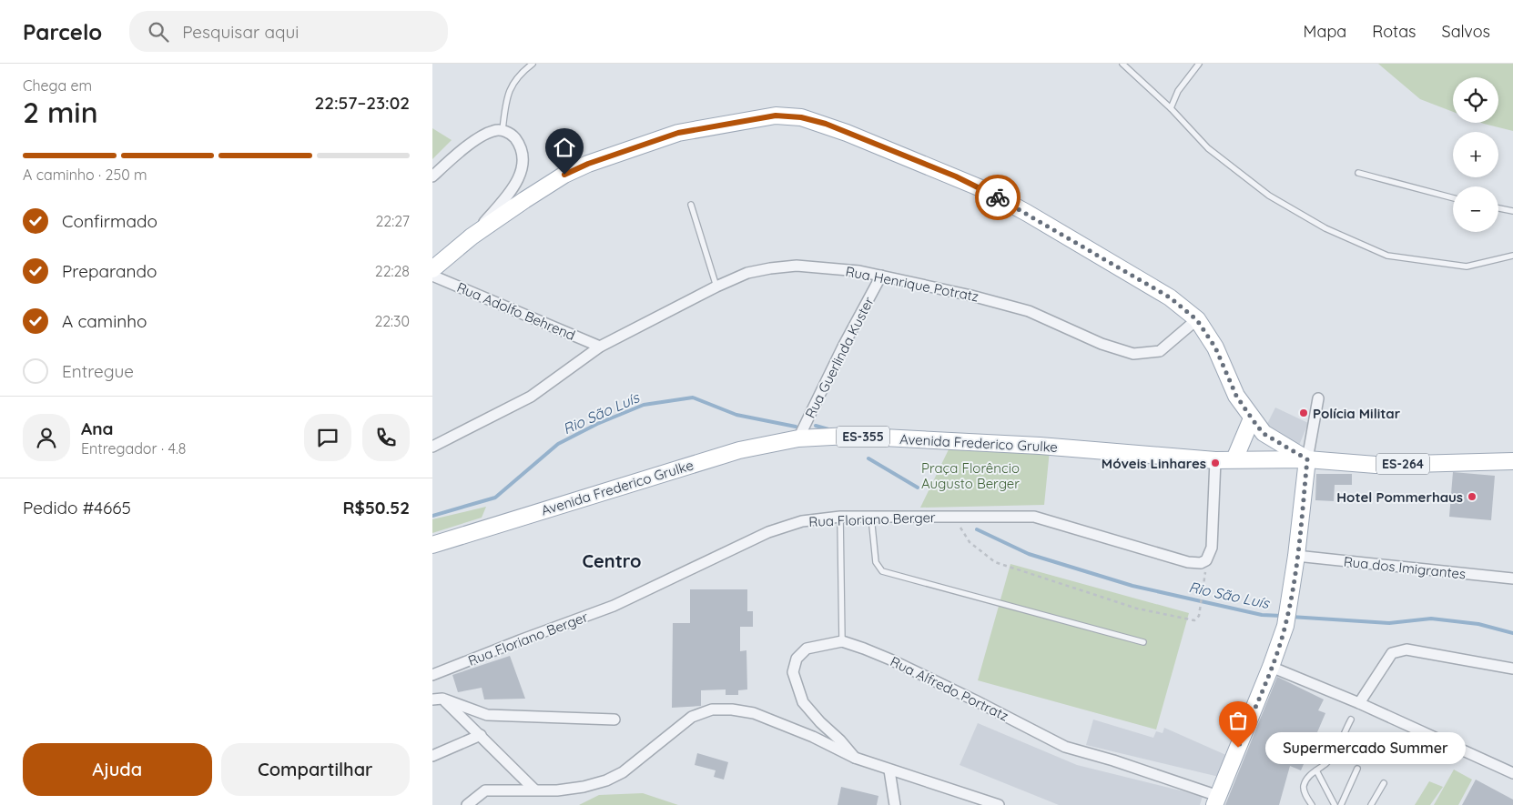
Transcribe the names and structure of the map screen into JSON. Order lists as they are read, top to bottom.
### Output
{
  "streets": {
    "main road": ["ES-355", "Avenida Frederico Grulke", "ES-264"],
    "street": [
      "Rua Henrique Potratz",
      "Rua Adolfo Behrend",
      "Rua Guerlinda Kuster",
      "Rua Floriano Berger",
      "Rua dos Imigrantes",
      "Rua Alfredo Portratz"
    ]
  },
  "crossings": [
    ["Rua Henrique Potratz", "Rua Adolfo Behrend"],
    ["Rua Henrique Potratz", "Rua Guerlinda Kuster"],
    ["Rua Guerlinda Kuster", "Avenida Frederico Grulke"]
  ],
  "districts": ["Centro"],
  "water": ["Rio São Luís"],
  "parks": ["Praça Florêncio Augusto Berger"],
  "places": [
    "Polícia Militar",
    "Móveis Linhares",
    "Hotel Pommerhaus",
    "Supermercado Summer"
  ],
  "page": {
    "header": "Parcelo",
    "search": "Pesquisar aqui",
    "nav": ["Mapa", "Rotas", "Salvos"],
    "heading": ["2 min", "Chega em", "22:57–23:02"],
    "panel": [
      "Ana",
      "Entregador · 4.8",
      "Pedido #4665",
      "R$50.52"
    ],
    "map_buttons": ["+", "−"],
    "bar": "A caminho · 250 m",
    "list": [
      ["Confirmado", "22:27"],
      ["Preparando", "22:28"],
      ["A caminho", "22:30"],
      "Entregue"
    ],
    "bubble": "Supermercado Summer",
    "buttons": ["Ajuda", "Compartilhar"]
  }
}
